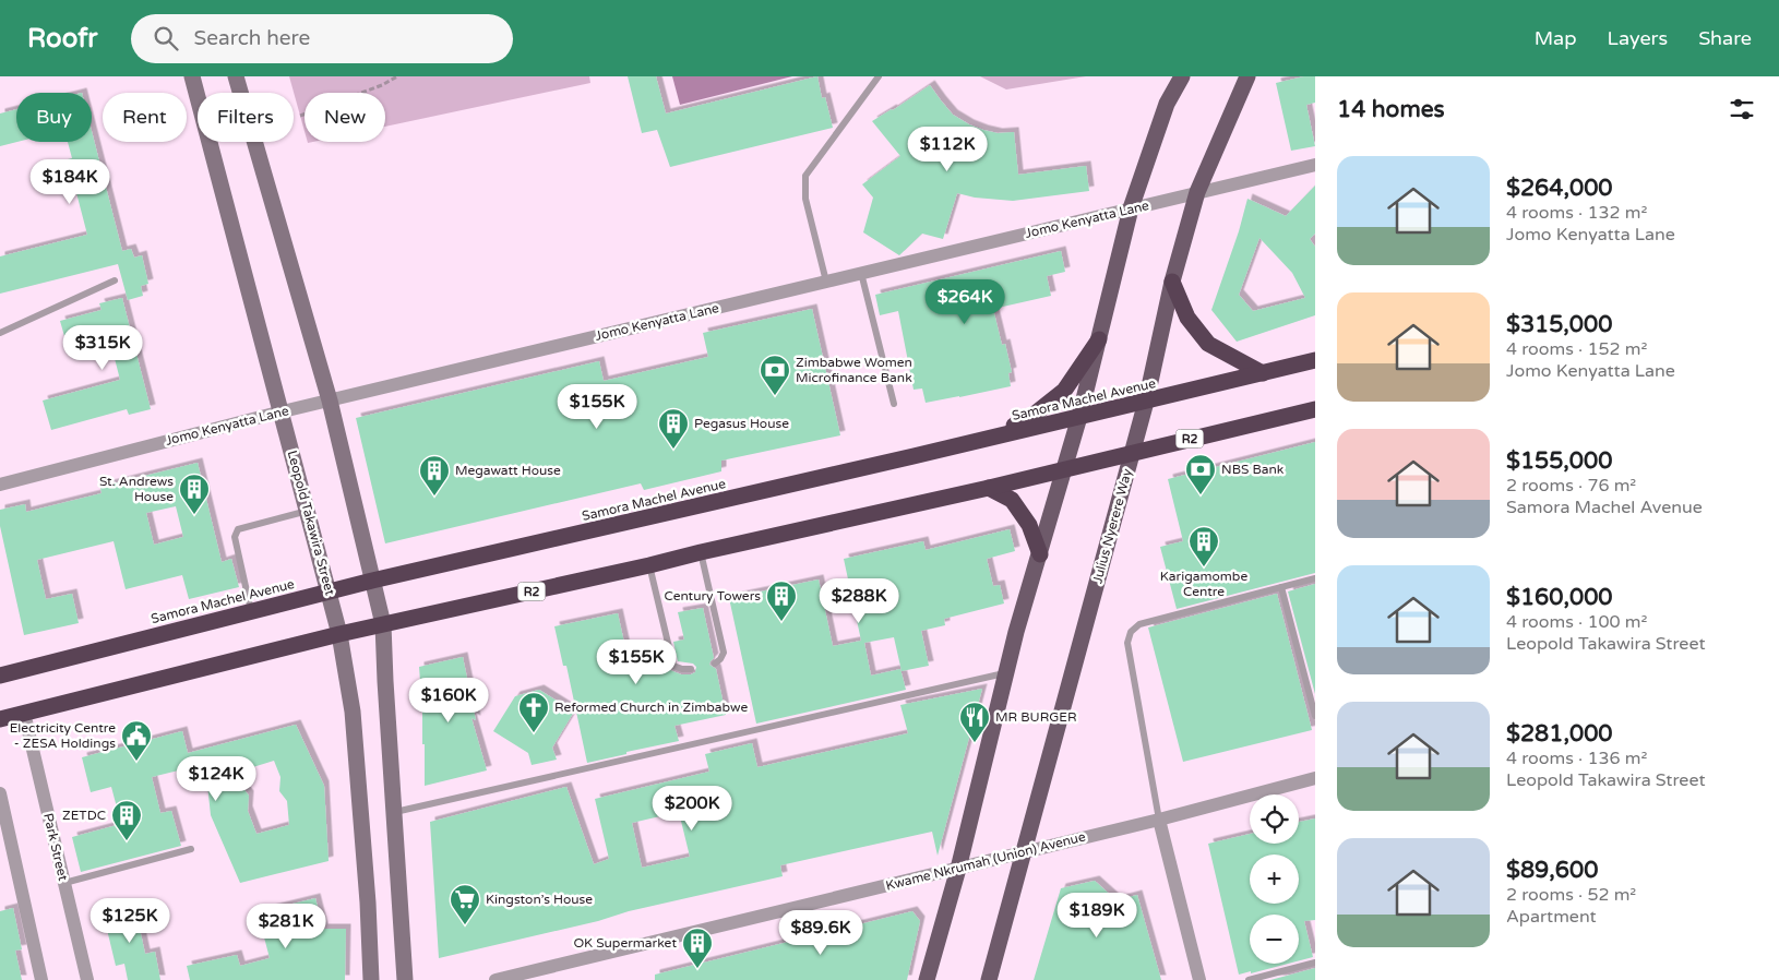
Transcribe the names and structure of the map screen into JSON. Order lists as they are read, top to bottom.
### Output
{
  "streets": {
    "highway": ["Samora Machel Avenue", "R2"],
    "main road": ["Leopold Takawira Street", "Julius Nyerere Way"],
    "street": ["Jomo Kenyatta Lane", "Park Street", "Kwame Nkrumah (Union) Avenue"]
  },
  "crossings": [
    ["Jomo Kenyatta Lane", "Leopold Takawira Street"],
    ["Jomo Kenyatta Lane", "Julius Nyerere Way"],
    ["Samora Machel Avenue", "Leopold Takawira Street"],
    ["Samora Machel Avenue", "Julius Nyerere Way"],
    ["R2", "Leopold Takawira Street"],
    ["R2", "Julius Nyerere Way"],
    ["R2", "Park Street"],
    ["Julius Nyerere Way", "Kwame Nkrumah (Union) Avenue"]
  ],
  "places": {
    "bank": ["Zimbabwe Women Microfinance Bank", "NBS Bank"],
    "building": [
      "Pegasus House",
      "Megawatt House",
      "St. Andrews House",
      "Karigamombe Centre",
      "Century Towers",
      "ZETDC",
      "OK Supermarket"
    ],
    "church": ["Reformed Church in Zimbabwe"],
    "restaurant": ["MR BURGER"],
    "public building": ["Electricity Centre - ZESA Holdings"],
    "supermarket": ["Kingston’s House"]
  },
  "page": {
    "header": "Roofr",
    "search": "Search here",
    "nav": ["Map", "Layers", "Share"],
    "heading": "14 homes",
    "chip": [
      "Buy",
      "Rent",
      "Filters",
      "New"
    ],
    "price": [
      "$112K",
      "$184K",
      "$264K",
      "$315K",
      "$155K",
      "$288K",
      "$155K",
      "$160K",
      "$124K",
      "$200K",
      "$189K",
      "$125K",
      "$281K",
      "$89.6K"
    ],
    "list": [
      {
        "name": "$264,000",
        "note": "4 rooms · 132 m² · Jomo Kenyatta Lane"
      },
      {
        "name": "$315,000",
        "note": "4 rooms · 152 m² · Jomo Kenyatta Lane"
      },
      {
        "name": "$155,000",
        "note": "2 rooms · 76 m² · Samora Machel Avenue"
      },
      {
        "name": "$160,000",
        "note": "4 rooms · 100 m² · Leopold Takawira Street"
      },
      {
        "name": "$281,000",
        "note": "4 rooms · 136 m² · Leopold Takawira Street"
      },
      {
        "name": "$89,600",
        "note": "2 rooms · 52 m² · Apartment"
      }
    ],
    "map_buttons": ["+", "−"]
  }
}
